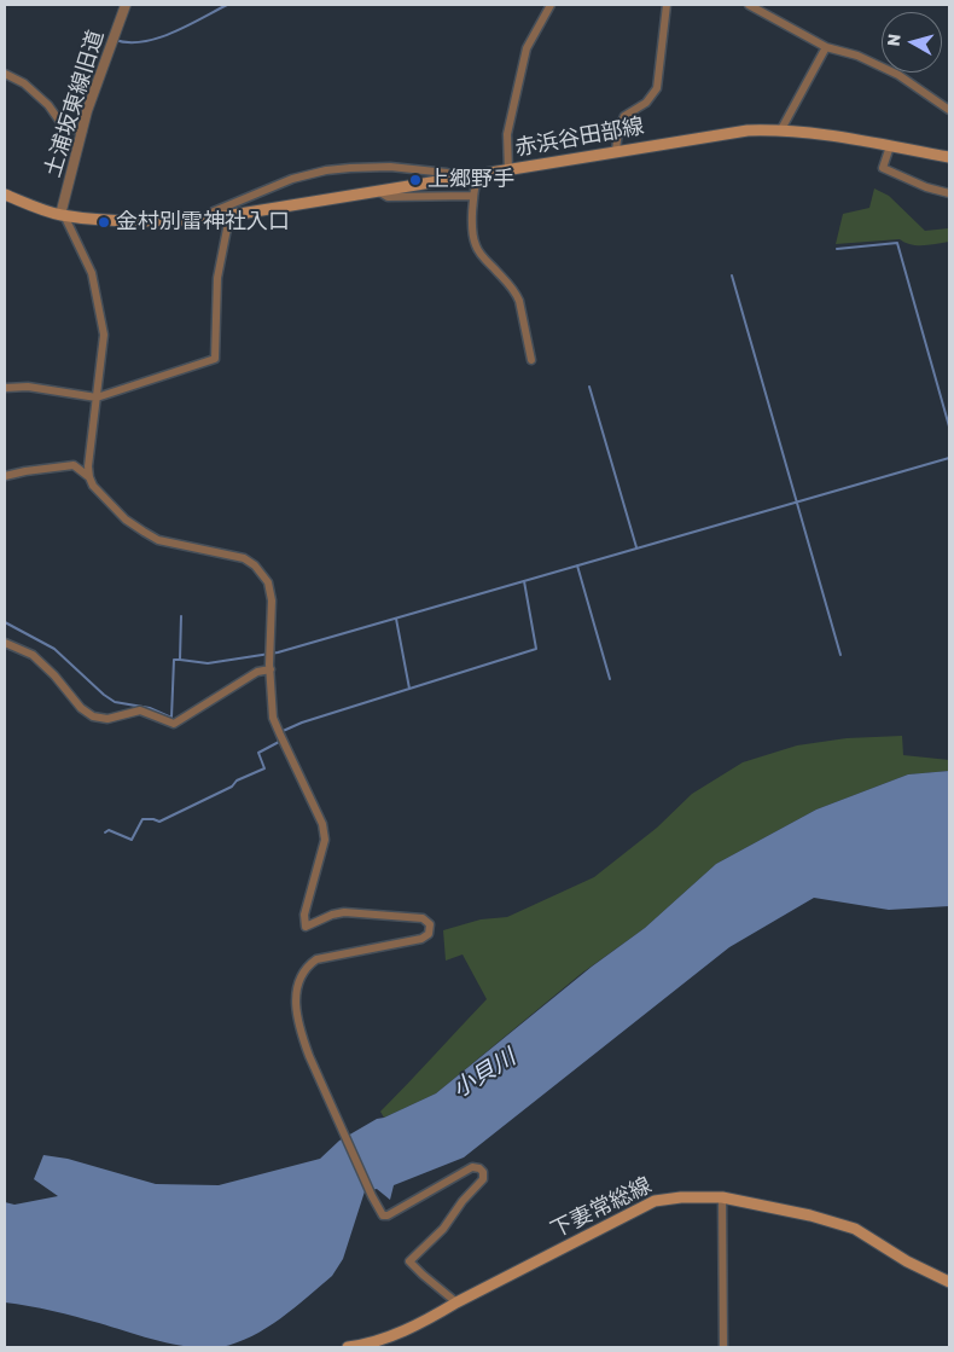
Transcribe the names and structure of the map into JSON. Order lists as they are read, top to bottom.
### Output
{
  "streets": {
    "main road": ["赤浜谷田部線", "下妻常総線"],
    "street": ["土浦坂東線旧道"]
  },
  "crossings": [
    ["土浦坂東線旧道", "赤浜谷田部線"]
  ],
  "water": ["小貝川"],
  "places": ["上郷野手", "金村別雷神社入口"],
  "north": "left"
}
